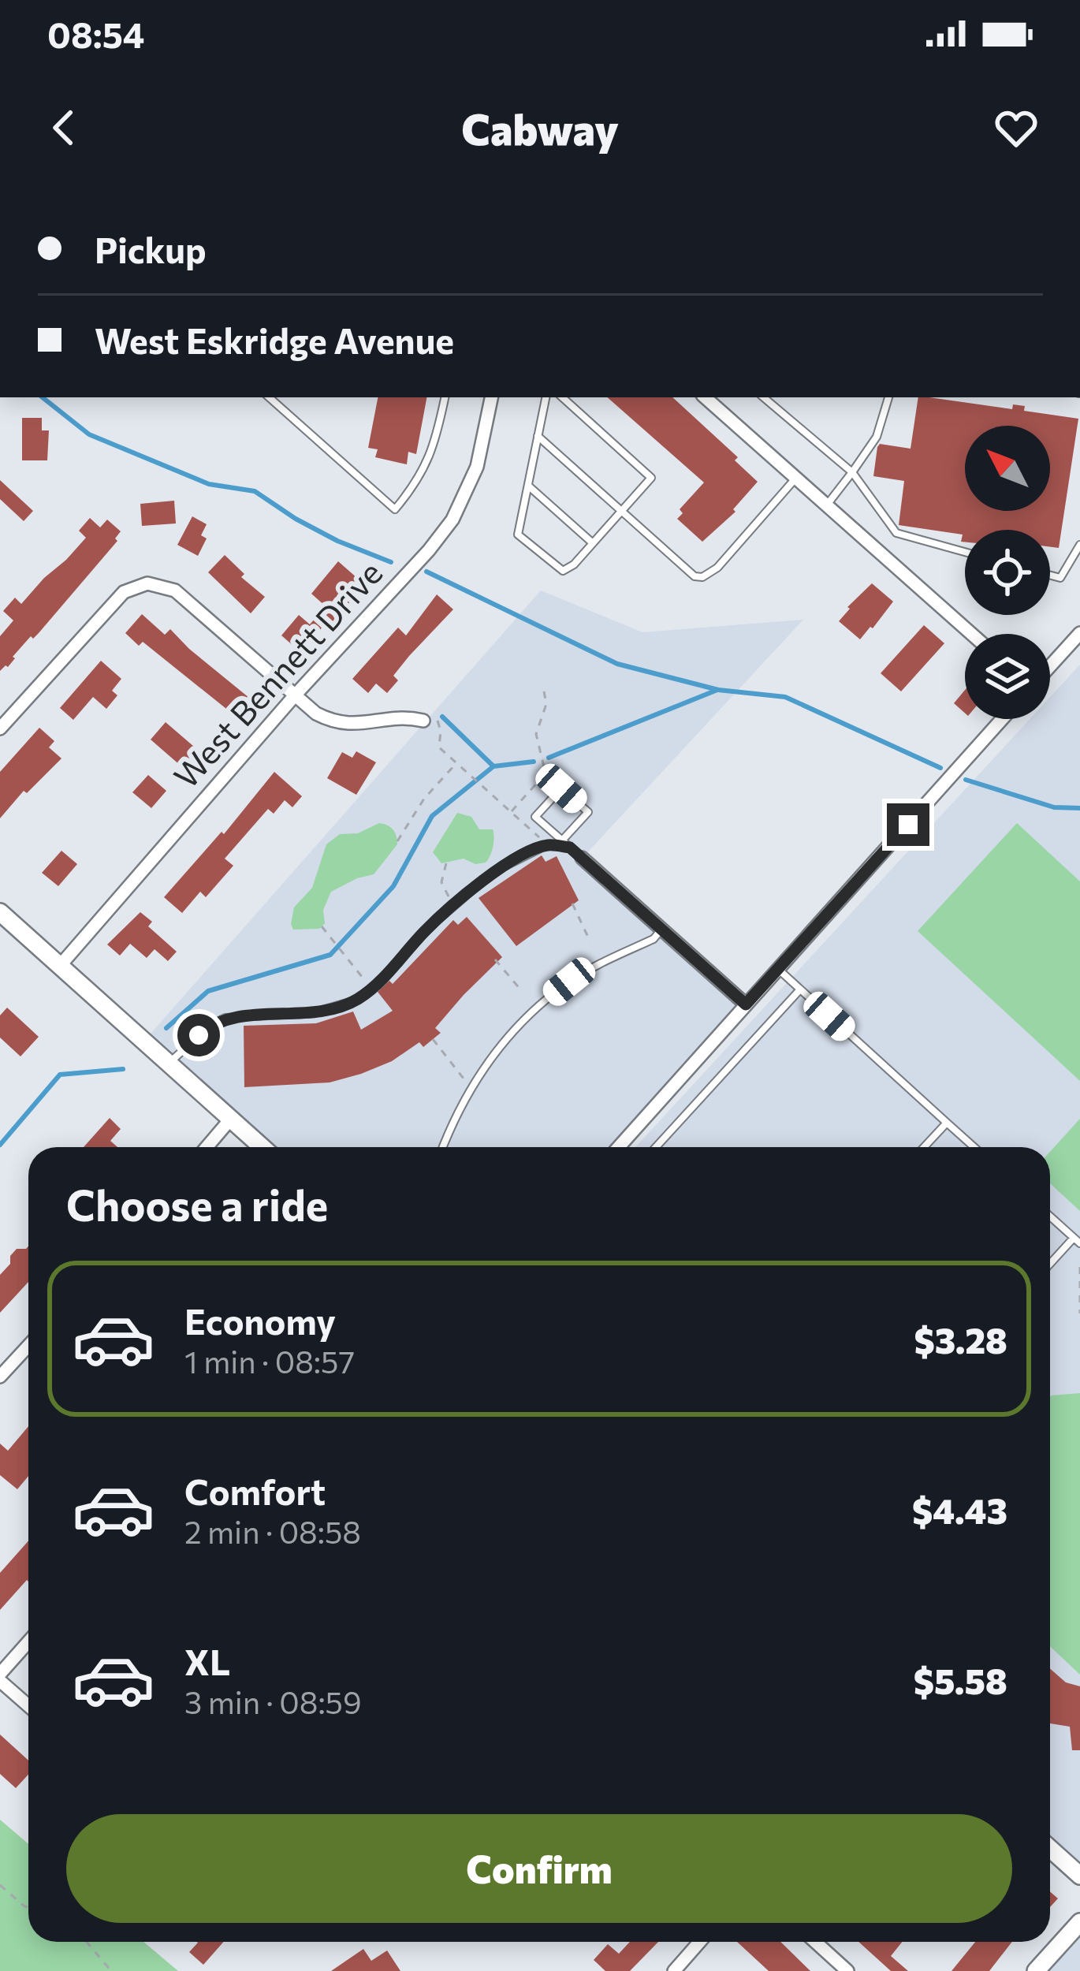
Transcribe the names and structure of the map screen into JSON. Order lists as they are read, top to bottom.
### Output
{
  "streets": {
    "street": ["West Bennett Drive"]
  },
  "north": "top left",
  "page": {
    "status": "08:54",
    "header": "Cabway",
    "banner": ["Pickup", "West Eskridge Avenue"],
    "heading": "Choose a ride",
    "list": [
      {
        "name": "Economy",
        "note": "1 min · 08:57",
        "value": "$3.28"
      },
      {
        "name": "Comfort",
        "note": "2 min · 08:58",
        "value": "$4.43"
      },
      {
        "name": "XL",
        "note": "3 min · 08:59",
        "value": "$5.58"
      }
    ],
    "buttons": "Confirm"
  }
}
